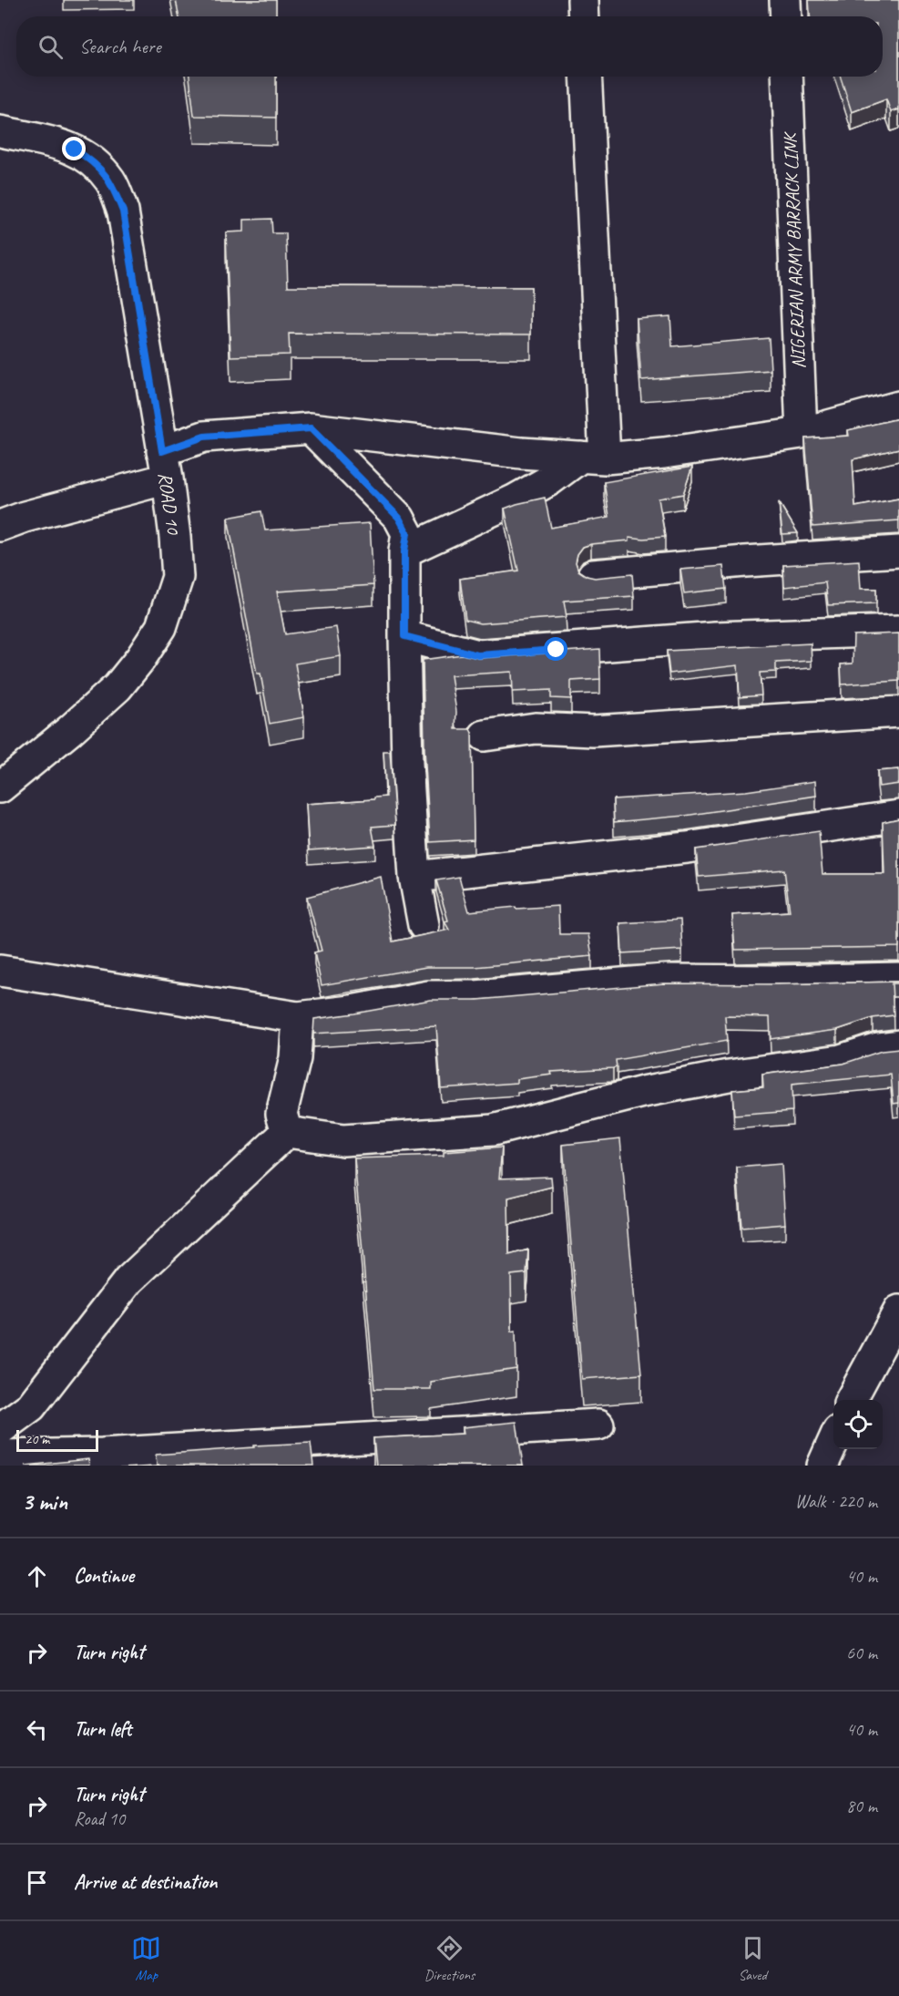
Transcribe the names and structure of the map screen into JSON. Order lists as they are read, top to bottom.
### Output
{
  "streets": {
    "street": ["NIGERIAN ARMY BARRACK LINK", "ROAD 10"]
  },
  "scale_bar": "20 m",
  "page": {
    "search": "Search here",
    "scale": "20 m",
    "heading": ["3 min", "Walk · 220 m"],
    "list": [
      ["Continue", "40 m"],
      ["Turn right", "60 m"],
      ["Turn left", "40 m"],
      ["Turn right", "Road 10", "80 m"],
      "Arrive at destination"
    ],
    "nav": ["Map", "Directions", "Saved"]
  }
}
